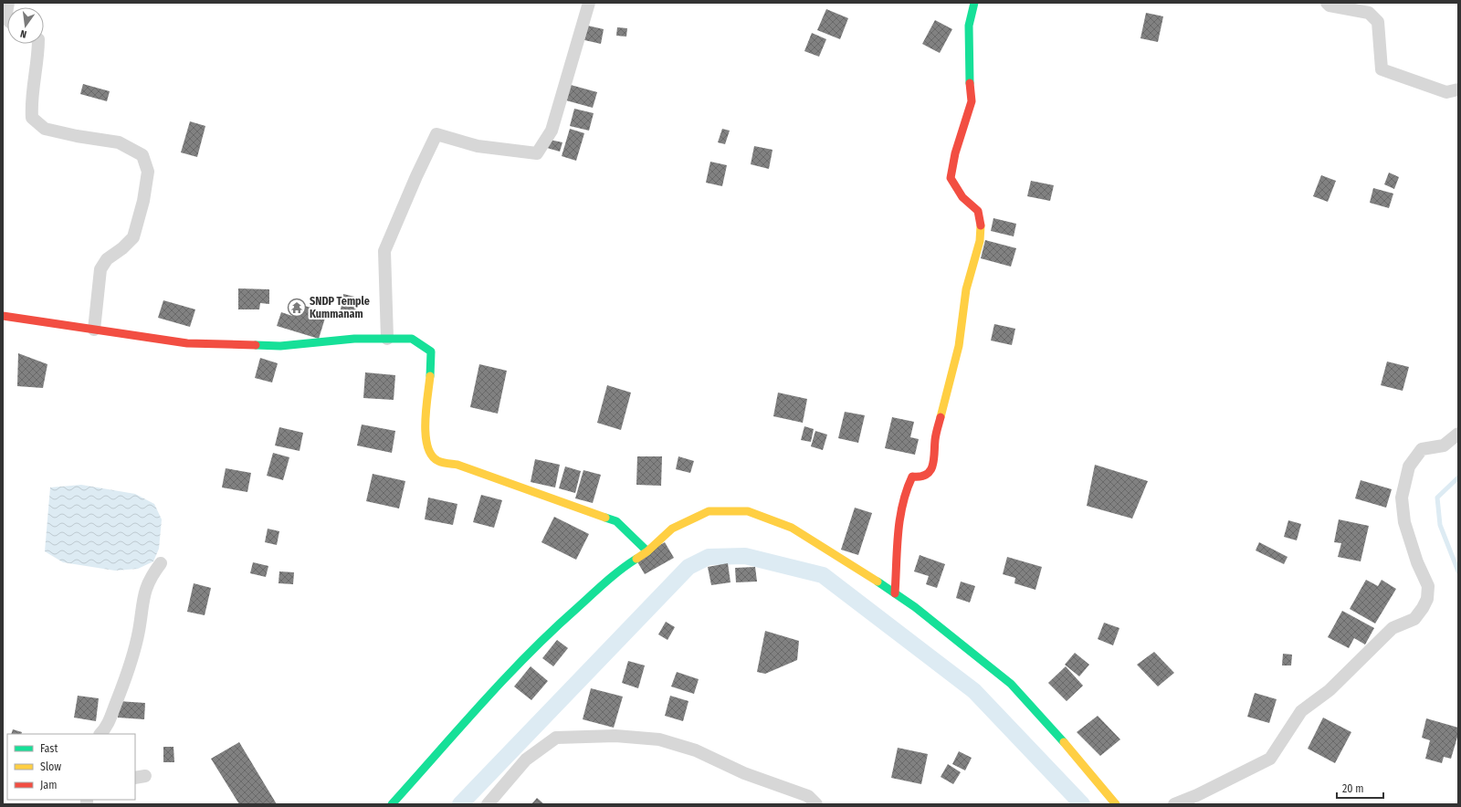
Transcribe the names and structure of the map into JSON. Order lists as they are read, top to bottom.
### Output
{
  "places": {
    "temple": ["SNDP Temple Kummanam"]
  },
  "legend": ["Fast", "Slow", "Jam"],
  "scale_bar": "20 m",
  "north": "bottom"
}
